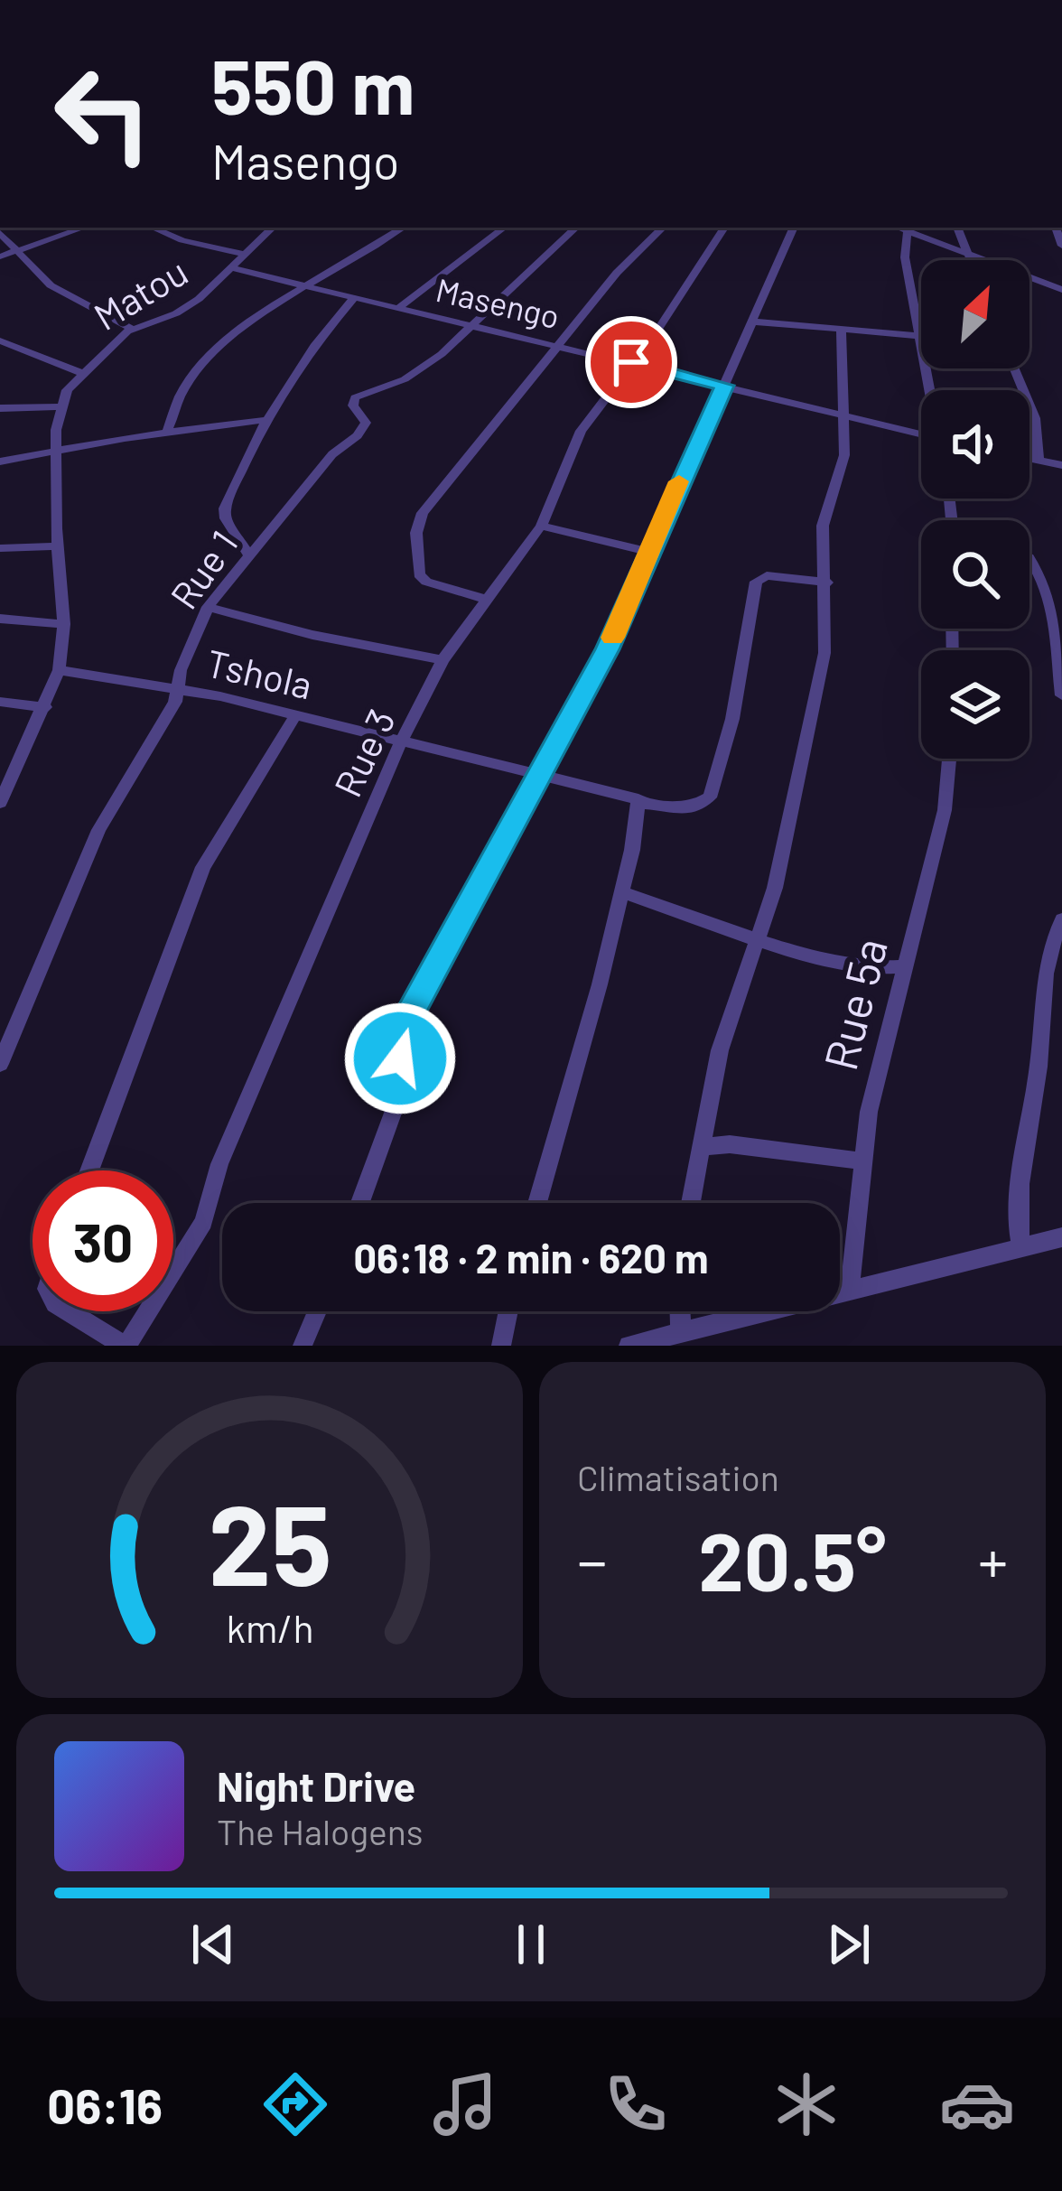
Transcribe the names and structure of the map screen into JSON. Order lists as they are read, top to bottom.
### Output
{
  "streets": {
    "street": [
      "Matou",
      "Masengo",
      "Rue 1",
      "Tshola",
      "Rue 3",
      "Rue 5a"
    ]
  },
  "crossings": [
    ["Matou", "Masengo"],
    ["Matou", "Tshola"],
    ["Masengo", "Rue 1"],
    ["Masengo", "Rue 3"],
    ["Rue 1", "Tshola"],
    ["Tshola", "Rue 3"]
  ],
  "north": "top right",
  "page": {
    "turn": ["550 m", "Masengo"],
    "limit": "30",
    "trip": "06:18 · 2 min · 620 m",
    "tile": "Climatisation",
    "heat": ["−", "20.5°", "+"],
    "song": ["Night Drive", "The Halogens"],
    "tabs": "06:16",
    "gauge": ["25", "km/h"]
  }
}
